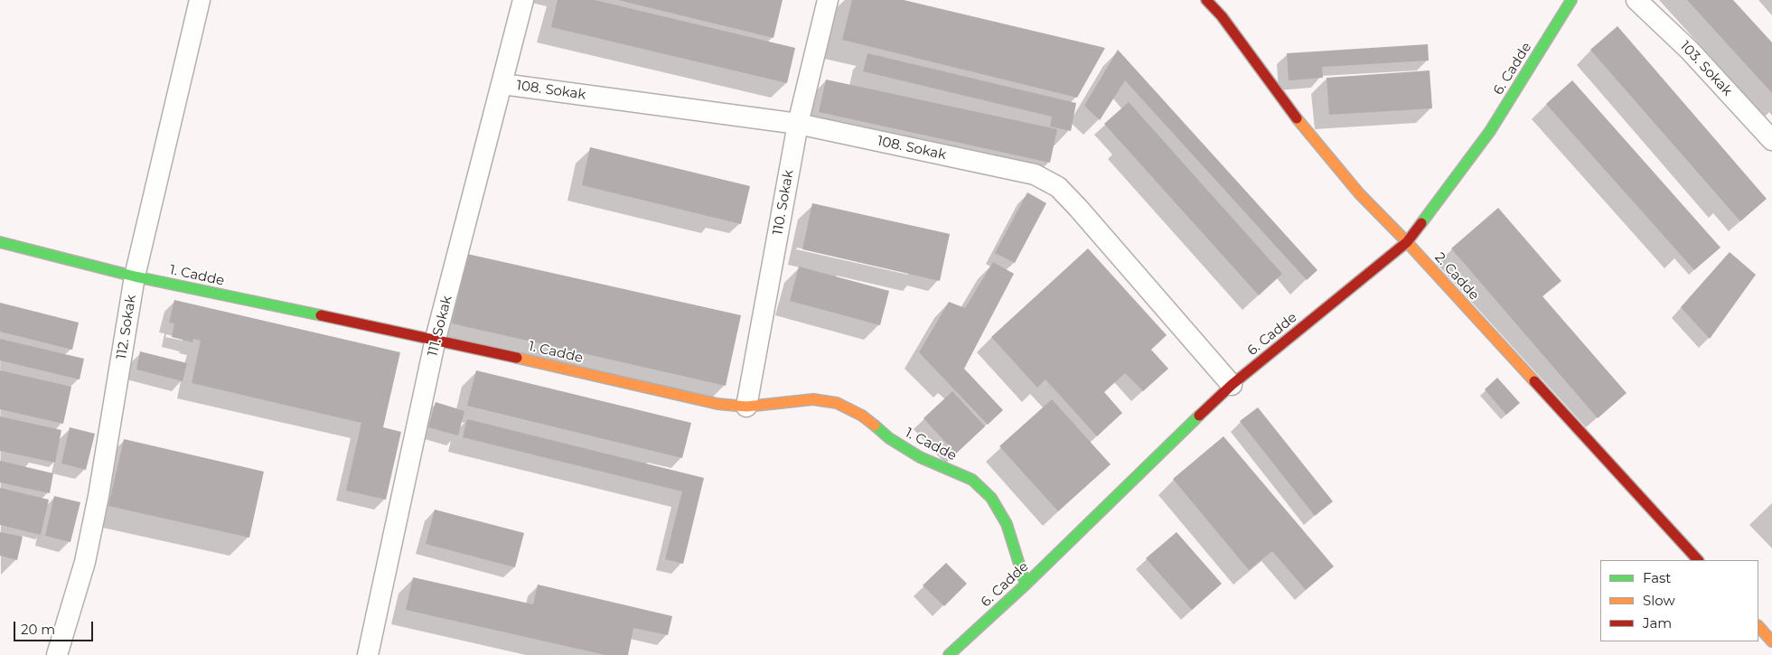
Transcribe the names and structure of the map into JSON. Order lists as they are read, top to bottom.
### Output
{
  "streets": {
    "street": [
      "6. Cadde",
      "103. Sokak",
      "108. Sokak",
      "110. Sokak",
      "1. Cadde",
      "2. Cadde",
      "111. Sokak",
      "112. Sokak"
    ]
  },
  "crossings": [
    ["6. Cadde", "108. Sokak"],
    ["6. Cadde", "1. Cadde"],
    ["6. Cadde", "2. Cadde"],
    ["108. Sokak", "110. Sokak"],
    ["108. Sokak", "111. Sokak"],
    ["110. Sokak", "1. Cadde"],
    ["1. Cadde", "111. Sokak"],
    ["1. Cadde", "112. Sokak"]
  ],
  "legend": ["Fast", "Slow", "Jam"],
  "scale_bar": "20 m"
}
